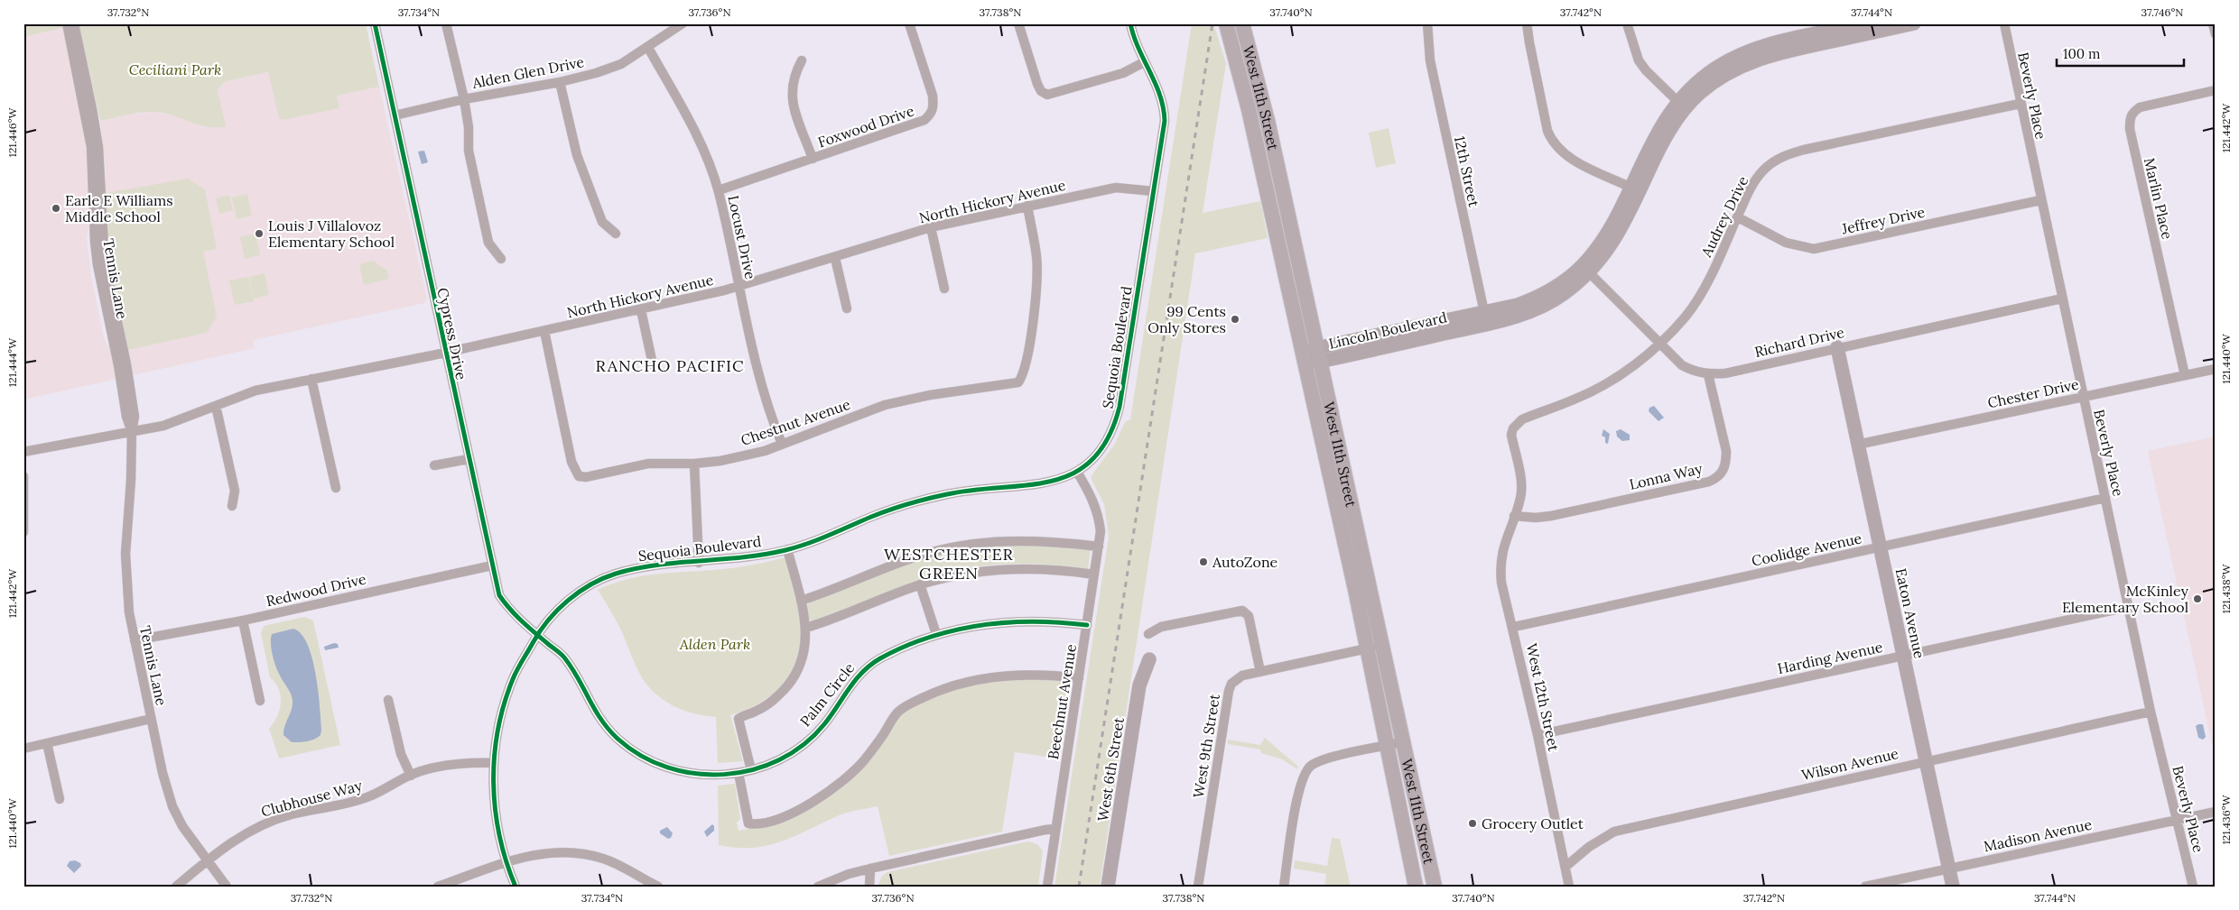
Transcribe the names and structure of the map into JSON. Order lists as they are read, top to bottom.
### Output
{
  "streets": {
    "main road": ["West 11th Street"],
    "street": [
      "Alden Glen Drive",
      "Beverly Place",
      "Foxwood Drive",
      "12th Street",
      "Marlin Place",
      "North Hickory Avenue",
      "Audrey Drive",
      "Jeffrey Drive",
      "Locust Drive",
      "Tennis Lane",
      "Lincoln Boulevard",
      "Cypress Drive",
      "Richard Drive",
      "Sequoia Boulevard",
      "Chester Drive",
      "Chestnut Avenue",
      "Lonna Way",
      "Coolidge Avenue",
      "Redwood Drive",
      "Eaton Avenue",
      "Harding Avenue",
      "Palm Circle",
      "West 12th Street",
      "Beechnut Avenue",
      "West 9th Street",
      "Wilson Avenue",
      "West 6th Street",
      "Clubhouse Way",
      "Madison Avenue"
    ]
  },
  "crossings": [
    ["Alden Glen Drive", "Locust Drive"],
    ["Alden Glen Drive", "Cypress Drive"],
    ["Beverly Place", "Audrey Drive"],
    ["Beverly Place", "Jeffrey Drive"],
    ["Beverly Place", "Richard Drive"],
    ["Beverly Place", "Chester Drive"],
    ["Beverly Place", "Coolidge Avenue"],
    ["Beverly Place", "Harding Avenue"],
    ["Beverly Place", "Wilson Avenue"],
    ["Beverly Place", "Madison Avenue"],
    ["West 11th Street", "Lincoln Boulevard"],
    ["West 11th Street", "West 9th Street"],
    ["Foxwood Drive", "Locust Drive"],
    ["12th Street", "Lincoln Boulevard"],
    ["Marlin Place", "Chester Drive"],
    ["North Hickory Avenue", "Locust Drive"],
    ["North Hickory Avenue", "Tennis Lane"],
    ["North Hickory Avenue", "Cypress Drive"],
    ["North Hickory Avenue", "Sequoia Boulevard"],
    ["North Hickory Avenue", "Chestnut Avenue"],
    ["Audrey Drive", "Jeffrey Drive"],
    ["Audrey Drive", "Richard Drive"],
    ["Audrey Drive", "West 12th Street"],
    ["Locust Drive", "Chestnut Avenue"],
    ["Tennis Lane", "Redwood Drive"],
    ["Tennis Lane", "Clubhouse Way"],
    ["Lincoln Boulevard", "Richard Drive"],
    ["Cypress Drive", "Sequoia Boulevard"],
    ["Cypress Drive", "Redwood Drive"],
    ["Cypress Drive", "Palm Circle"],
    ["Richard Drive", "Lonna Way"],
    ["Richard Drive", "Eaton Avenue"],
    ["Sequoia Boulevard", "Palm Circle"],
    ["Sequoia Boulevard", "Beechnut Avenue"],
    ["Sequoia Boulevard", "Clubhouse Way"],
    ["Chester Drive", "Eaton Avenue"],
    ["Lonna Way", "West 12th Street"],
    ["Coolidge Avenue", "Eaton Avenue"],
    ["Coolidge Avenue", "West 12th Street"],
    ["Eaton Avenue", "Harding Avenue"],
    ["Eaton Avenue", "Wilson Avenue"],
    ["Eaton Avenue", "Madison Avenue"],
    ["Harding Avenue", "West 12th Street"],
    ["Palm Circle", "Beechnut Avenue"],
    ["West 12th Street", "Wilson Avenue"]
  ],
  "districts": ["RANCHO PACIFIC", "WESTCHESTER GREEN"],
  "parks": ["Ceciliani Park", "Alden Park"],
  "places": [
    "Earle E Williams Middle School",
    "Louis J Villalovoz Elementary School",
    "99 Cents Only Stores",
    "AutoZone",
    "McKinley Elementary School",
    "Grocery Outlet"
  ],
  "scale_bar": "100 m",
  "coordinates": [
    "37.732°N",
    "37.734°N",
    "37.736°N",
    "37.738°N",
    "37.740°N",
    "37.742°N",
    "37.744°N",
    "37.746°N",
    "121.442°W",
    "121.446°W",
    "121.440°W",
    "121.444°W",
    "121.438°W",
    "121.436°W"
  ]
}
